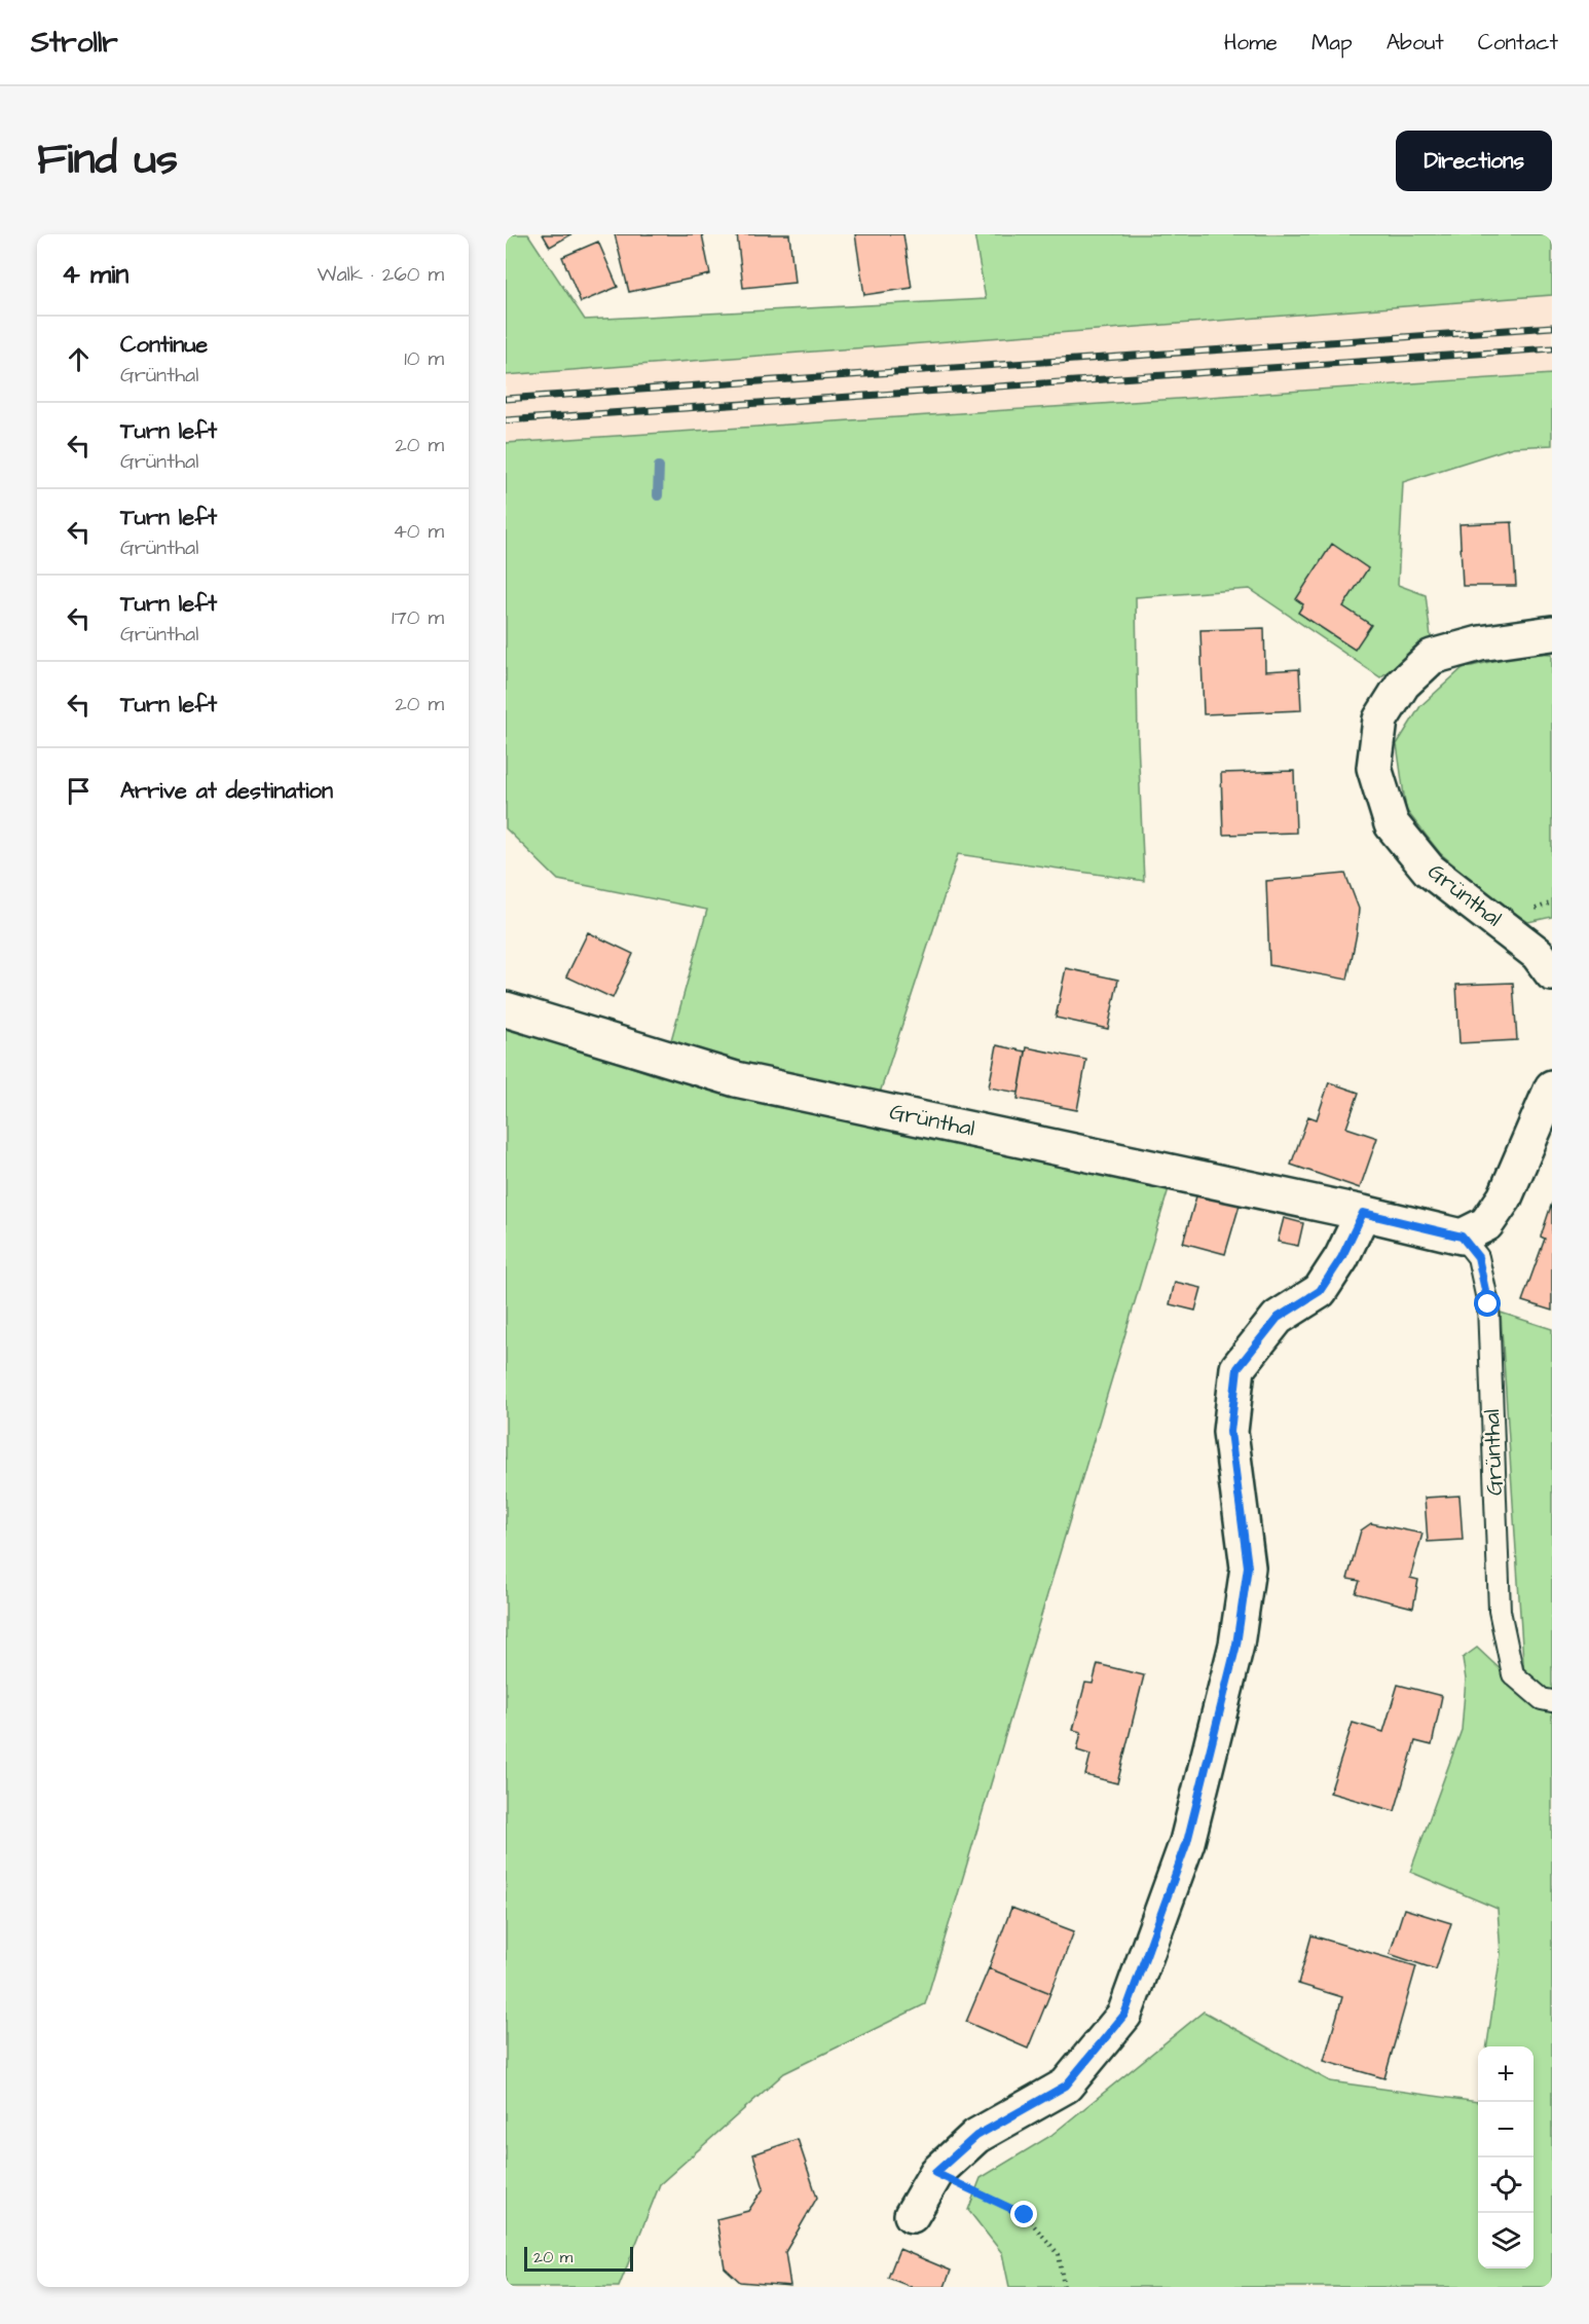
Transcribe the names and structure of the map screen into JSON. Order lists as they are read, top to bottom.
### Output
{
  "streets": {
    "street": ["Grünthal"]
  },
  "scale_bar": "20 m",
  "page": {
    "header": "Strollr",
    "nav": [
      "Home",
      "Map",
      "About",
      "Contact"
    ],
    "title": "Find us",
    "buttons": "Directions",
    "heading": ["4 min", "Walk · 260 m"],
    "list": [
      ["Continue", "Grünthal", "10 m"],
      ["Turn left", "Grünthal", "20 m"],
      ["Turn left", "Grünthal", "40 m"],
      ["Turn left", "Grünthal", "170 m"],
      ["Turn left", "20 m"],
      "Arrive at destination"
    ],
    "map_buttons": ["+", "−"],
    "scale": "20 m"
  }
}
